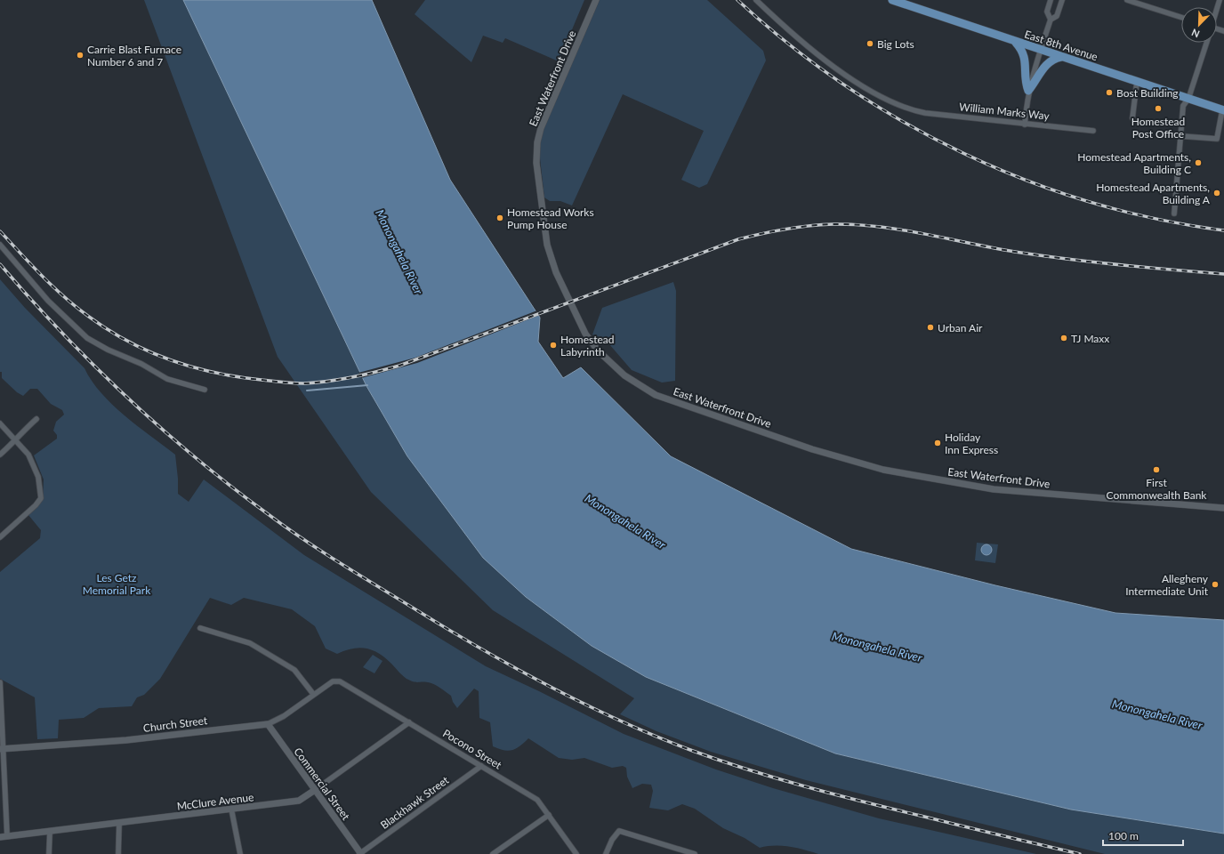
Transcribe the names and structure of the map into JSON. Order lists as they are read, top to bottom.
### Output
{
  "streets": {
    "main road": ["East 8th Avenue"],
    "street": [
      "East Waterfront Drive",
      "William Marks Way",
      "Church Street",
      "Pocono Street",
      "Commercial Street",
      "McClure Avenue",
      "Blackhawk Street"
    ]
  },
  "crossings": [
    ["Church Street", "Pocono Street"],
    ["Church Street", "Commercial Street"],
    ["Pocono Street", "McClure Avenue"],
    ["Pocono Street", "Blackhawk Street"],
    ["Commercial Street", "McClure Avenue"],
    ["Commercial Street", "Blackhawk Street"]
  ],
  "water": ["Monongahela River"],
  "parks": ["Les Getz Memorial Park"],
  "places": [
    "Big Lots",
    "Carrie Blast Furnace Number 6 and 7",
    "Bost Building",
    "Homestead Post Office",
    "Homestead Apartments, Building C",
    "Homestead Apartments, Building A",
    "Homestead Works Pump House",
    "Urban Air",
    "TJ Maxx",
    "Homestead Labyrinth",
    "Holiday Inn Express",
    "First Commonwealth Bank",
    "Allegheny Intermediate Unit"
  ],
  "scale_bar": "100 m",
  "north": "bottom left"
}
